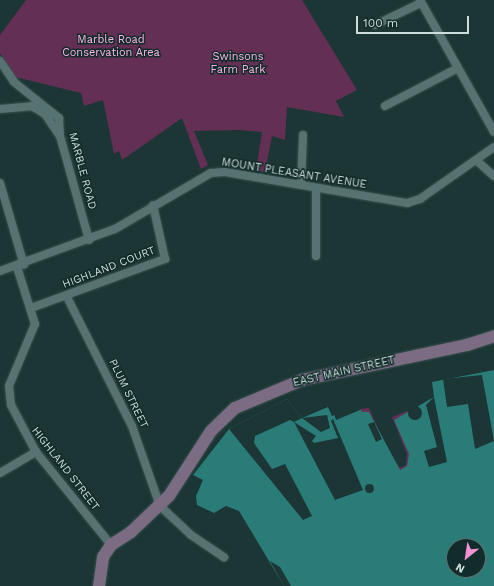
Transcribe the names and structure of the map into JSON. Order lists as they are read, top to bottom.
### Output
{
  "streets": {
    "main road": ["EAST MAIN STREET"],
    "street": [
      "MARBLE ROAD",
      "MOUNT PLEASANT AVENUE",
      "HIGHLAND COURT",
      "PLUM STREET",
      "HIGHLAND STREET"
    ]
  },
  "crossings": [
    ["MARBLE ROAD", "MOUNT PLEASANT AVENUE"],
    ["MOUNT PLEASANT AVENUE", "HIGHLAND COURT"],
    ["MOUNT PLEASANT AVENUE", "HIGHLAND STREET"],
    ["HIGHLAND COURT", "PLUM STREET"],
    ["HIGHLAND COURT", "HIGHLAND STREET"],
    ["EAST MAIN STREET", "PLUM STREET"],
    ["EAST MAIN STREET", "HIGHLAND STREET"]
  ],
  "parks": ["Marble Road Conservation Area", "Swinsons Farm Park"],
  "scale_bar": "100 m",
  "north": "bottom left"
}
